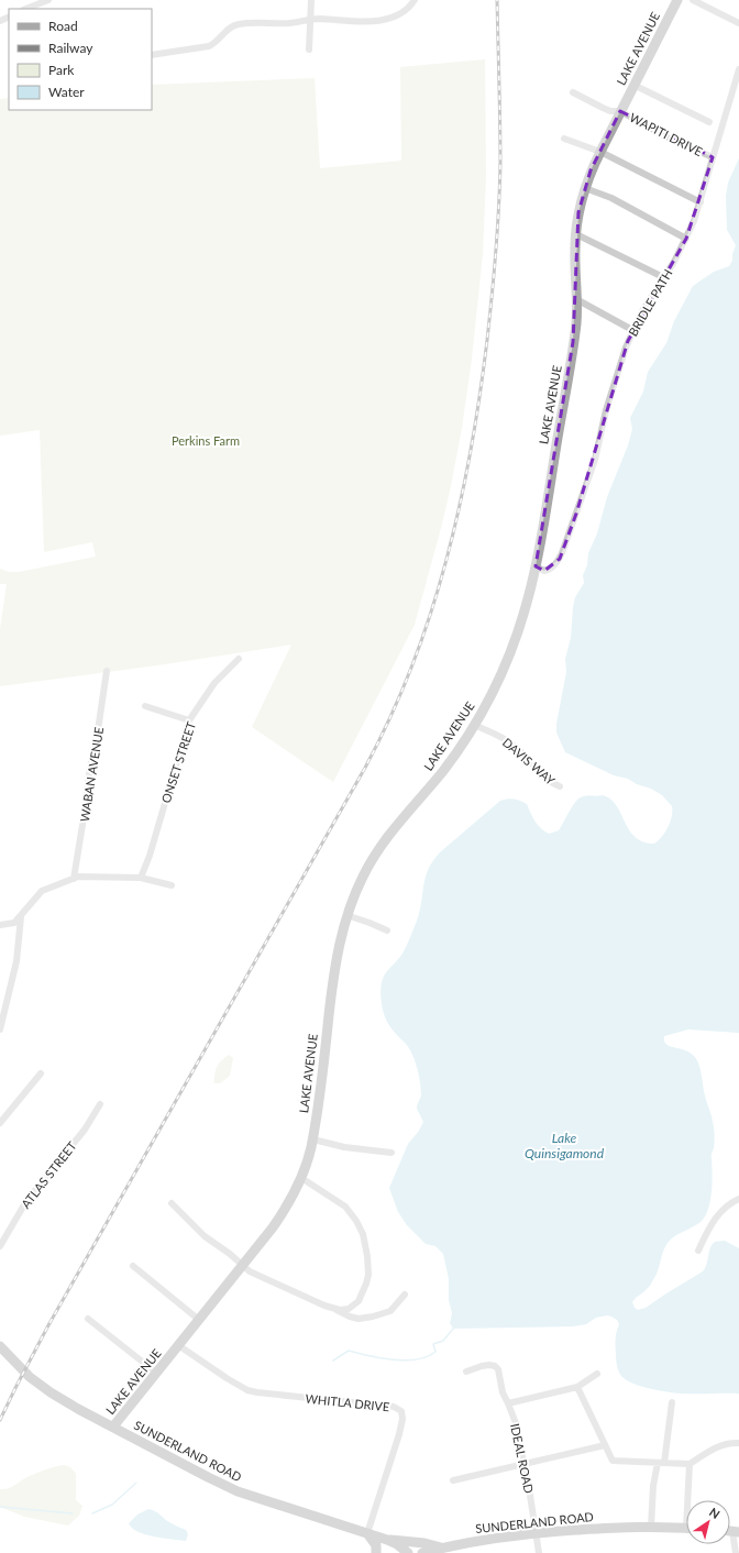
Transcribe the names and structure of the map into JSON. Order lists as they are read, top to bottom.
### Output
{
  "streets": {
    "main road": ["LAKE AVENUE", "SUNDERLAND ROAD"],
    "street": [
      "WAPITI DRIVE",
      "BRIDLE PATH",
      "DAVIS WAY",
      "ONSET STREET",
      "WABAN AVENUE",
      "ATLAS STREET",
      "WHITLA DRIVE",
      "IDEAL ROAD"
    ]
  },
  "crossings": [
    ["LAKE AVENUE", "WAPITI DRIVE"],
    ["LAKE AVENUE", "BRIDLE PATH"],
    ["LAKE AVENUE", "DAVIS WAY"],
    ["LAKE AVENUE", "WHITLA DRIVE"],
    ["LAKE AVENUE", "SUNDERLAND ROAD"],
    ["WAPITI DRIVE", "BRIDLE PATH"],
    ["WHITLA DRIVE", "SUNDERLAND ROAD"],
    ["SUNDERLAND ROAD", "IDEAL ROAD"]
  ],
  "water": ["Lake Quinsigamond"],
  "parks": ["Perkins Farm"],
  "legend": [
    "Road",
    "Railway",
    "Park",
    "Water"
  ],
  "north": "top right"
}
